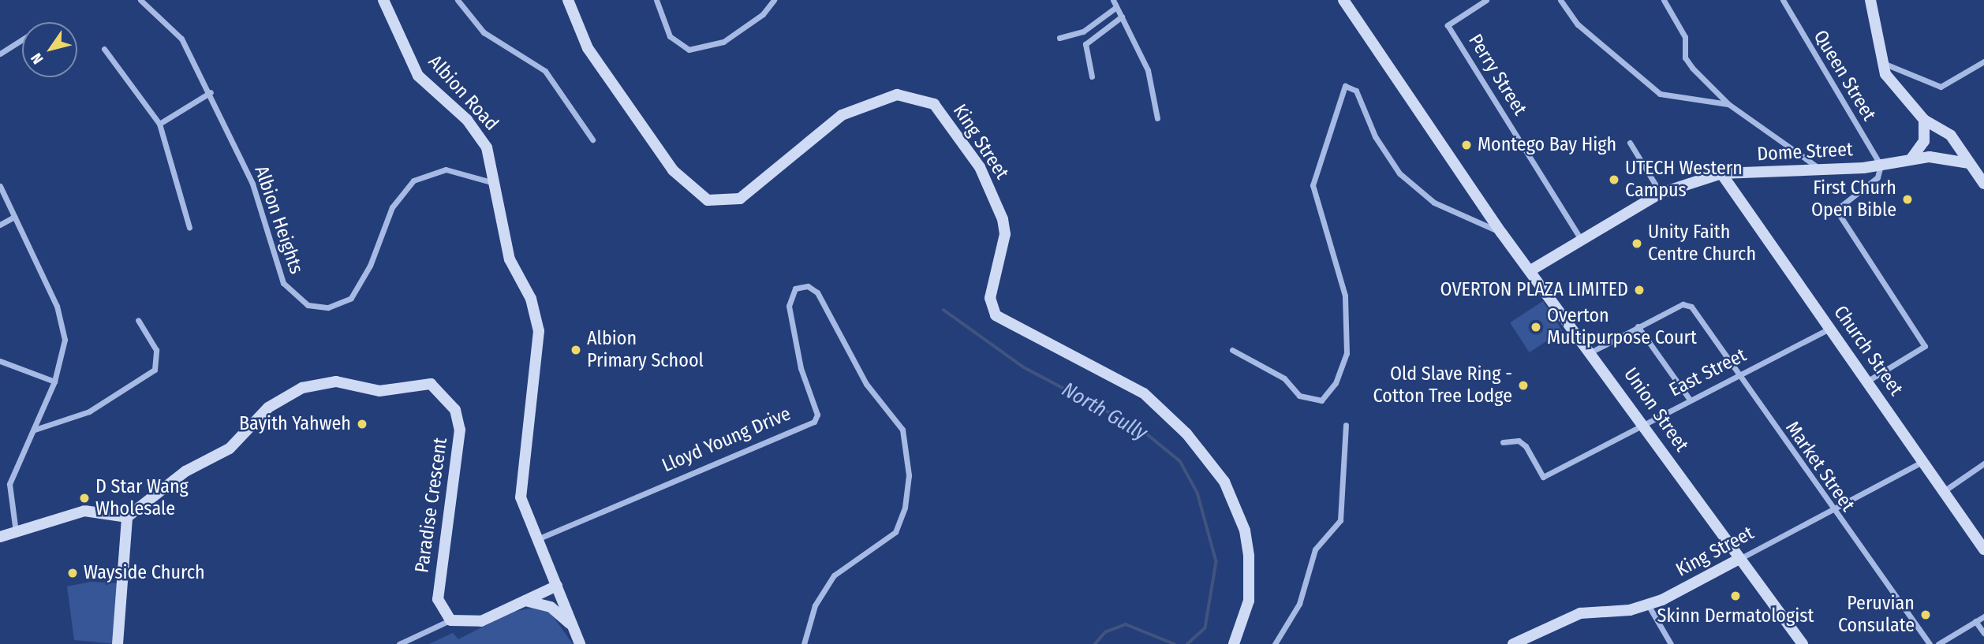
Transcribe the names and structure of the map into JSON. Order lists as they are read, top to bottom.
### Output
{
  "streets": {
    "street": [
      "Perry Street",
      "Queen Street",
      "Albion Road",
      "King Street",
      "Dome Street",
      "Albion Heights",
      "Church Street",
      "East Street",
      "Union Street",
      "Lloyd Young Drive",
      "Market Street",
      "Paradise Crescent"
    ]
  },
  "crossings": [
    ["Perry Street", "Dome Street"],
    ["Queen Street", "Dome Street"],
    ["Albion Road", "Albion Heights"],
    ["Albion Road", "Lloyd Young Drive"],
    ["King Street", "Church Street"],
    ["King Street", "Union Street"],
    ["King Street", "Market Street"],
    ["Dome Street", "Church Street"],
    ["Dome Street", "Union Street"],
    ["Church Street", "East Street"],
    ["East Street", "Union Street"],
    ["East Street", "Market Street"]
  ],
  "water": ["North Gully"],
  "places": [
    "Montego Bay High",
    "UTECH Western Campus",
    "First Churh Open Bible",
    "Unity Faith Centre Church",
    "OVERTON PLAZA LIMITED",
    "Overton Multipurpose Court",
    "Albion Primary School",
    "Old Slave Ring - Cotton Tree Lodge",
    "Bayith Yahweh",
    "D Star Wang Wholesale",
    "Wayside Church",
    "Skinn Dermatologist",
    "Peruvian Consulate"
  ],
  "north": "bottom left"
}
